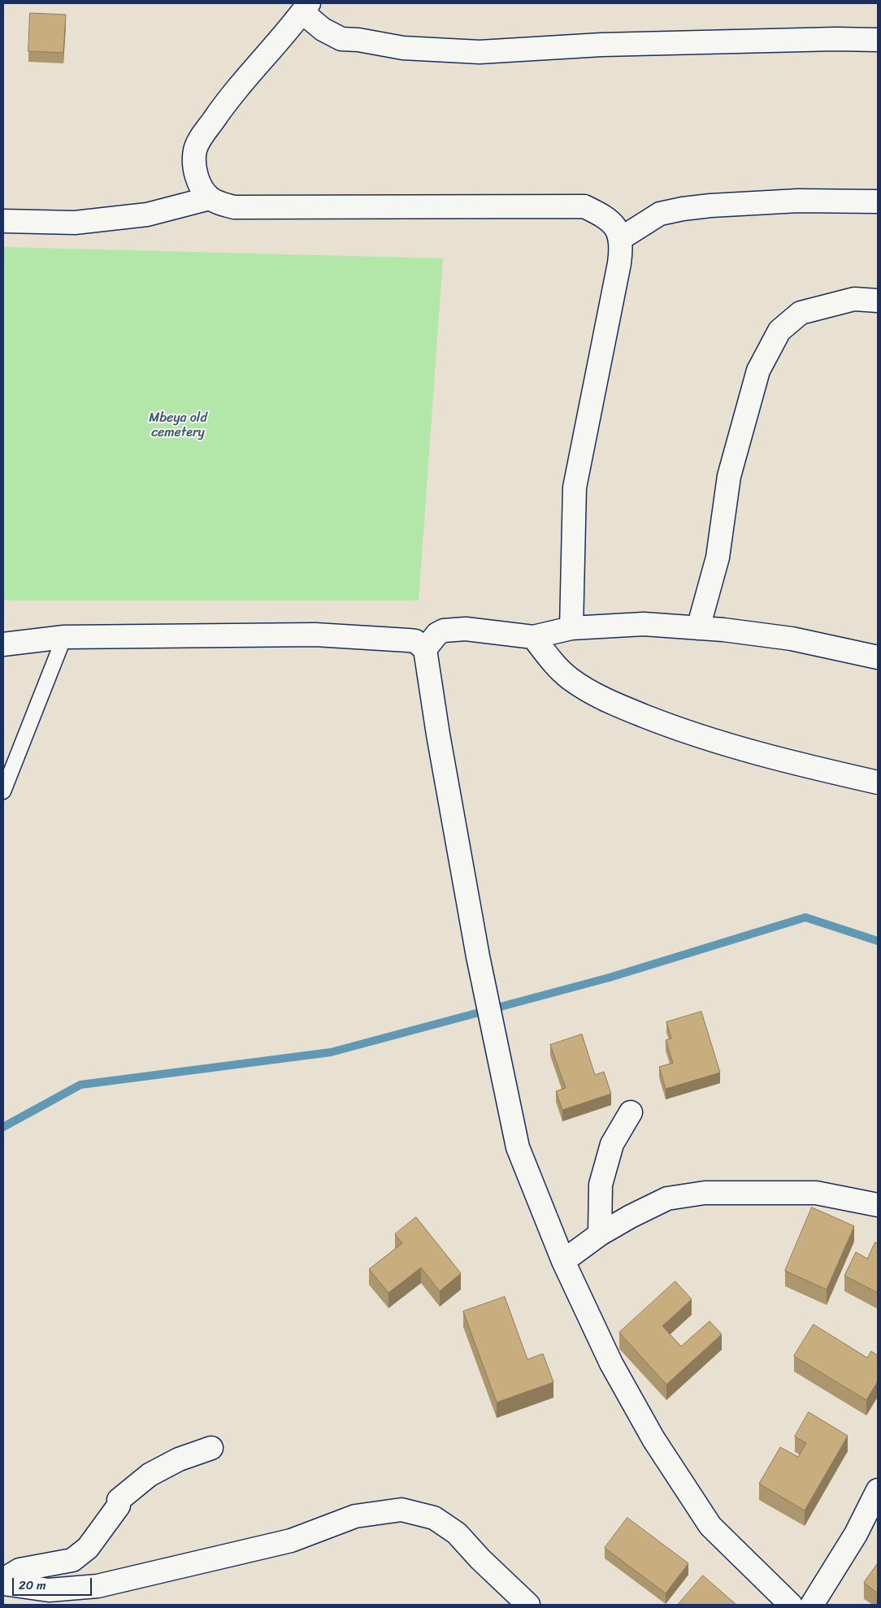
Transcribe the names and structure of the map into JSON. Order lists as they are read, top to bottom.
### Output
{
  "parks": ["Mbeya old cemetery"],
  "scale_bar": "20 m"
}
